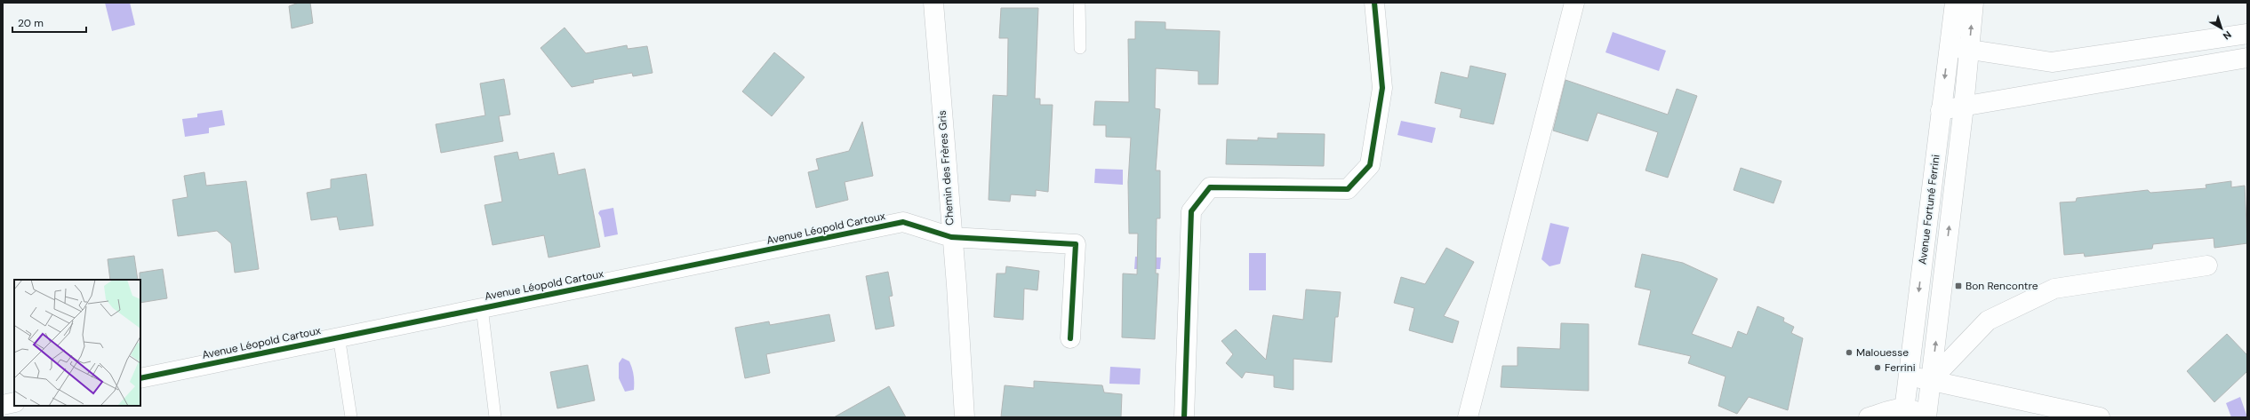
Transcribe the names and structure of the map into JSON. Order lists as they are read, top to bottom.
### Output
{
  "streets": {
    "street": ["Chemin des Frères Gris", "Avenue Fortuné Ferrini", "Avenue Léopold Cartoux"]
  },
  "crossings": [
    ["Chemin des Frères Gris", "Avenue Léopold Cartoux"]
  ],
  "places": {
    "transit": ["Bon Rencontre"],
    "other": ["Malouesse", "Ferrini"]
  },
  "scale_bar": "20 m",
  "north": "bottom right"
}
